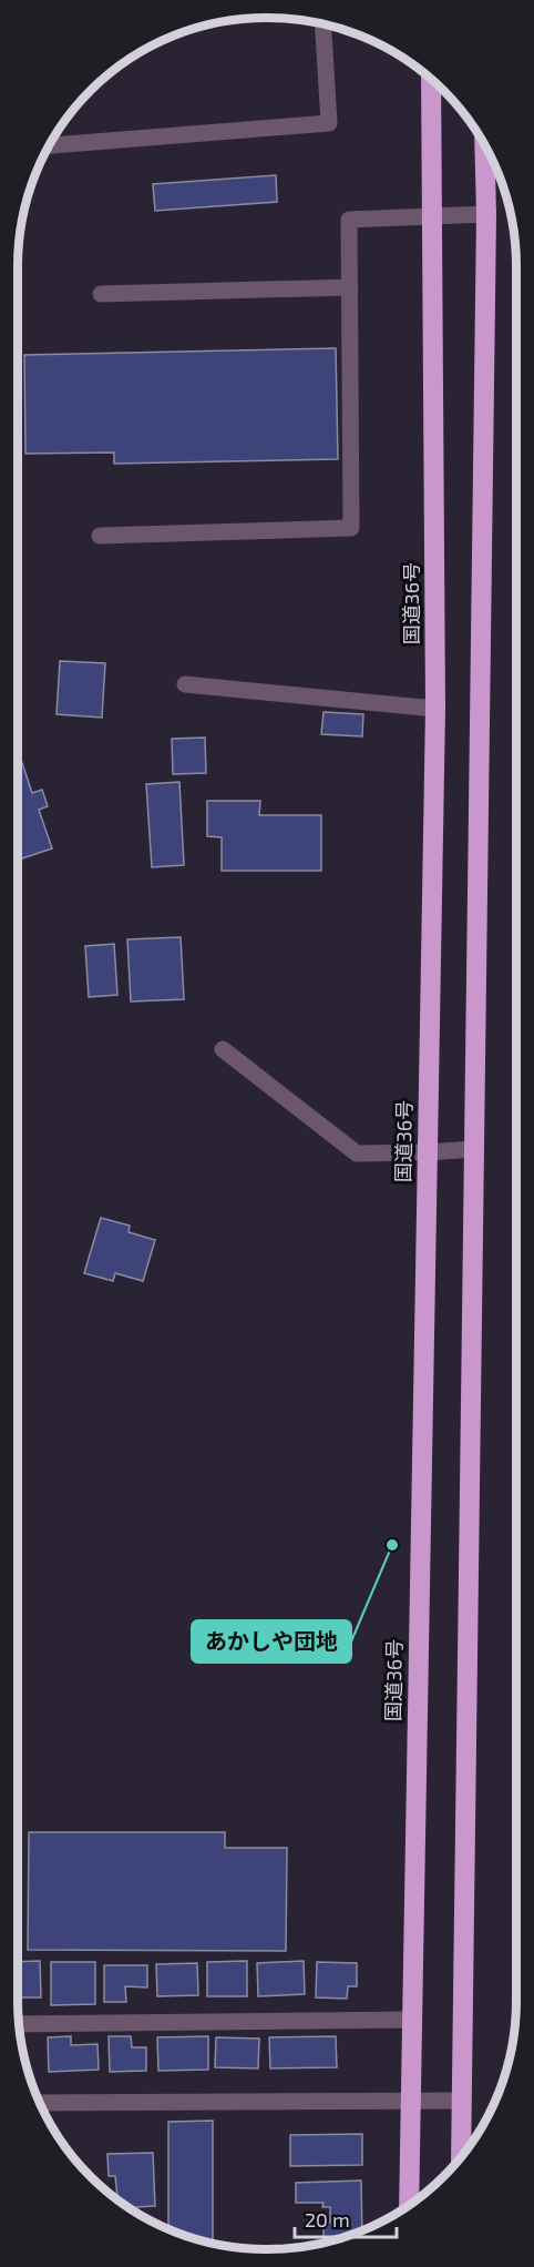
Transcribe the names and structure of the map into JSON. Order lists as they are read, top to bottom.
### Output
{
  "streets": {
    "highway": ["国道36号"]
  },
  "places": ["あかしや団地"],
  "scale_bar": "20 m"
}
